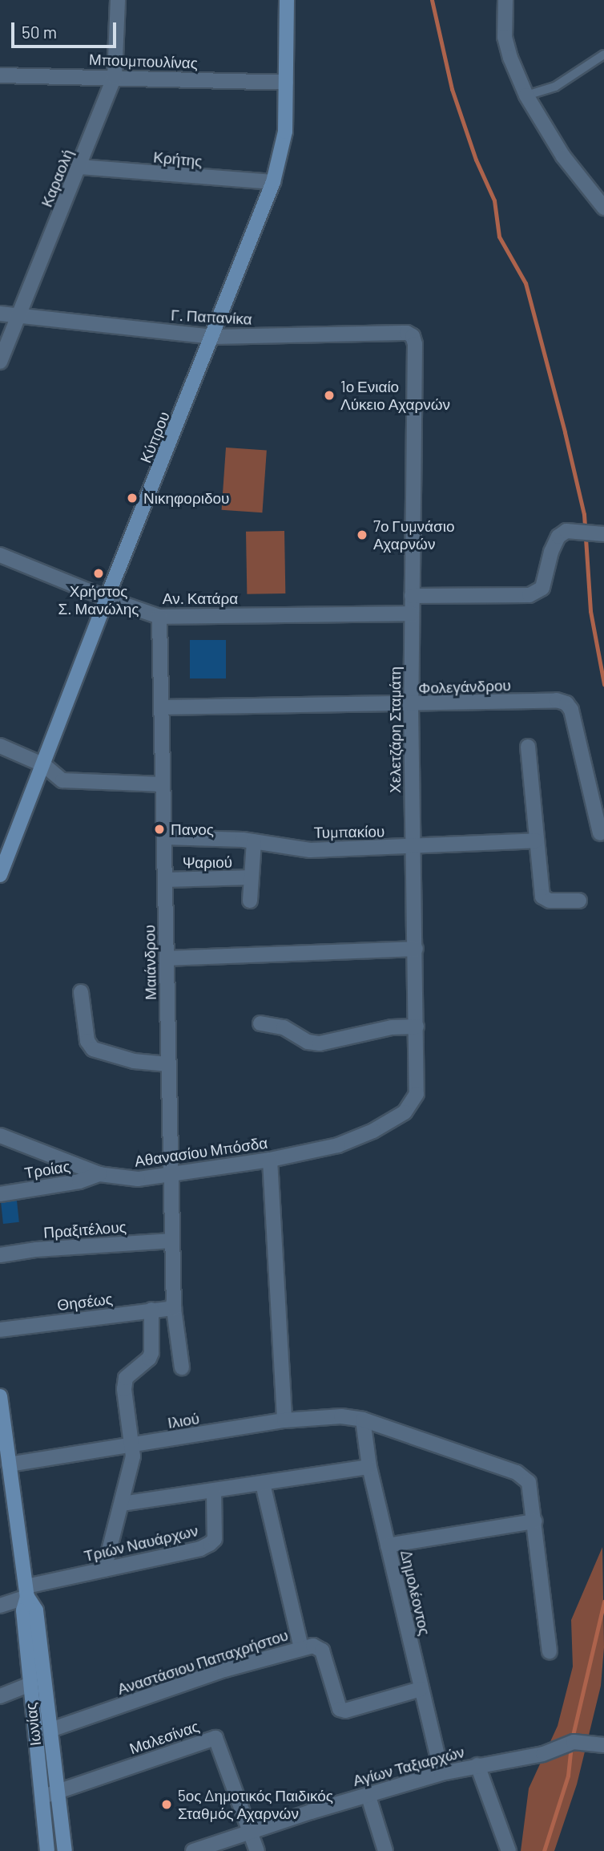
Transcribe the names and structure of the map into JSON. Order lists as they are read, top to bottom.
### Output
{
  "streets": {
    "street": [
      "Μπουμπουλίνας",
      "Κρήτης",
      "Καραολή",
      "Γ. Παπανίκα",
      "Κύπρου",
      "Αν. Κατάρα",
      "Φολεγάνδρου",
      "Χελετζάρη Σταμάτη",
      "Τυμπακίου",
      "Ψαριού",
      "Μαιάνδρου",
      "Αθανασίου Μπόσδα",
      "Τροίας",
      "Πραξιτέλους",
      "Θησέως",
      "Ιλιού",
      "Τριών Ναυάρχων",
      "Δημολέοντος",
      "Αναστάσιου Παπαχρήστου",
      "Ιωνίας",
      "Μαλεσίνας",
      "Αγίων Ταξιαρχών"
    ]
  },
  "crossings": [
    ["Μπουμπουλίνας", "Καραολή"],
    ["Μπουμπουλίνας", "Κύπρου"],
    ["Κρήτης", "Καραολή"],
    ["Κρήτης", "Κύπρου"],
    ["Καραολή", "Γ. Παπανίκα"],
    ["Γ. Παπανίκα", "Κύπρου"],
    ["Γ. Παπανίκα", "Χελετζάρη Σταμάτη"],
    ["Κύπρου", "Αν. Κατάρα"],
    ["Αν. Κατάρα", "Χελετζάρη Σταμάτη"],
    ["Αν. Κατάρα", "Μαιάνδρου"],
    ["Φολεγάνδρου", "Χελετζάρη Σταμάτη"],
    ["Φολεγάνδρου", "Μαιάνδρου"],
    ["Χελετζάρη Σταμάτη", "Τυμπακίου"],
    ["Χελετζάρη Σταμάτη", "Αθανασίου Μπόσδα"],
    ["Τυμπακίου", "Μαιάνδρου"],
    ["Ψαριού", "Μαιάνδρου"],
    ["Μαιάνδρου", "Αθανασίου Μπόσδα"],
    ["Μαιάνδρου", "Πραξιτέλους"],
    ["Μαιάνδρου", "Θησέως"],
    ["Αθανασίου Μπόσδα", "Τροίας"],
    ["Ιλιού", "Δημολέοντος"],
    ["Ιλιού", "Ιωνίας"],
    ["Τριών Ναυάρχων", "Ιωνίας"],
    ["Δημολέοντος", "Αναστάσιου Παπαχρήστου"],
    ["Δημολέοντος", "Αγίων Ταξιαρχών"],
    ["Αναστάσιου Παπαχρήστου", "Ιωνίας"],
    ["Ιωνίας", "Μαλεσίνας"],
    ["Μαλεσίνας", "Αγίων Ταξιαρχών"]
  ],
  "places": [
    "1ο Ενιαίο Λύκειο Αχαρνών",
    "Νικηφοριδου",
    "7ο Γυμνάσιο Αχαρνών",
    "Χρήστος Σ. Μανώλης",
    "Πανος",
    "5ος Δημοτικός Παιδικός Σταθμός Αχαρνών"
  ],
  "scale_bar": "50 m"
}
